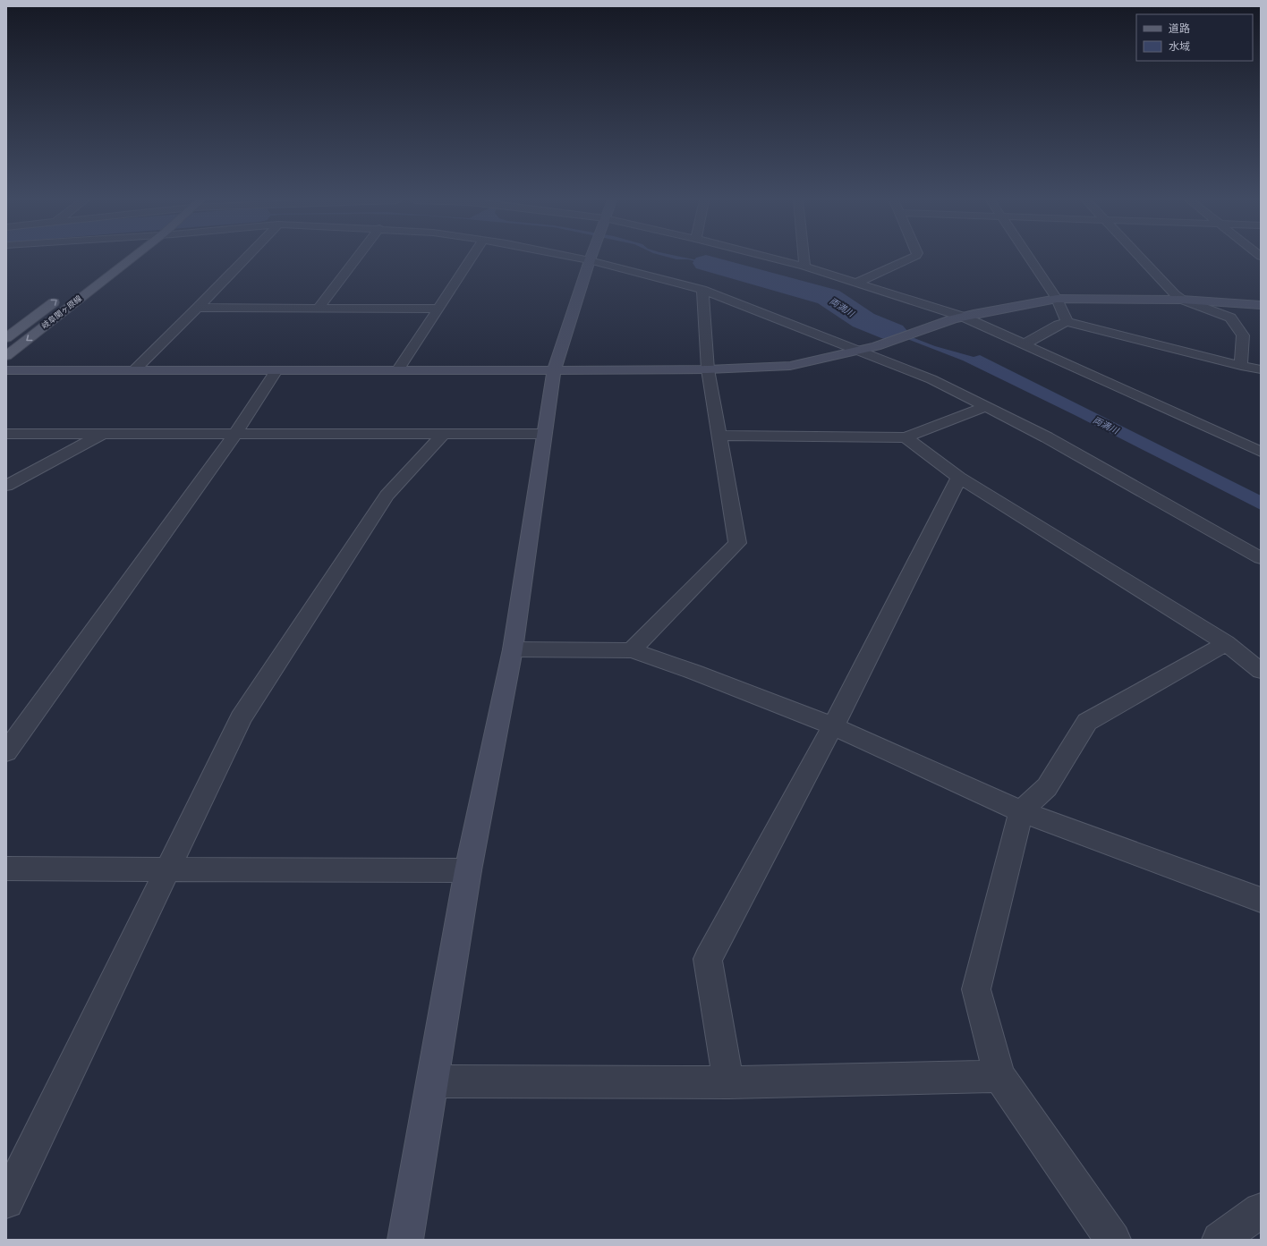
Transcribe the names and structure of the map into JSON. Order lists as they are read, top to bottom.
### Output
{
  "streets": {
    "main road": ["岐阜関ヶ原線"]
  },
  "water": ["両満川"],
  "legend": ["道路", "水域"]
}
